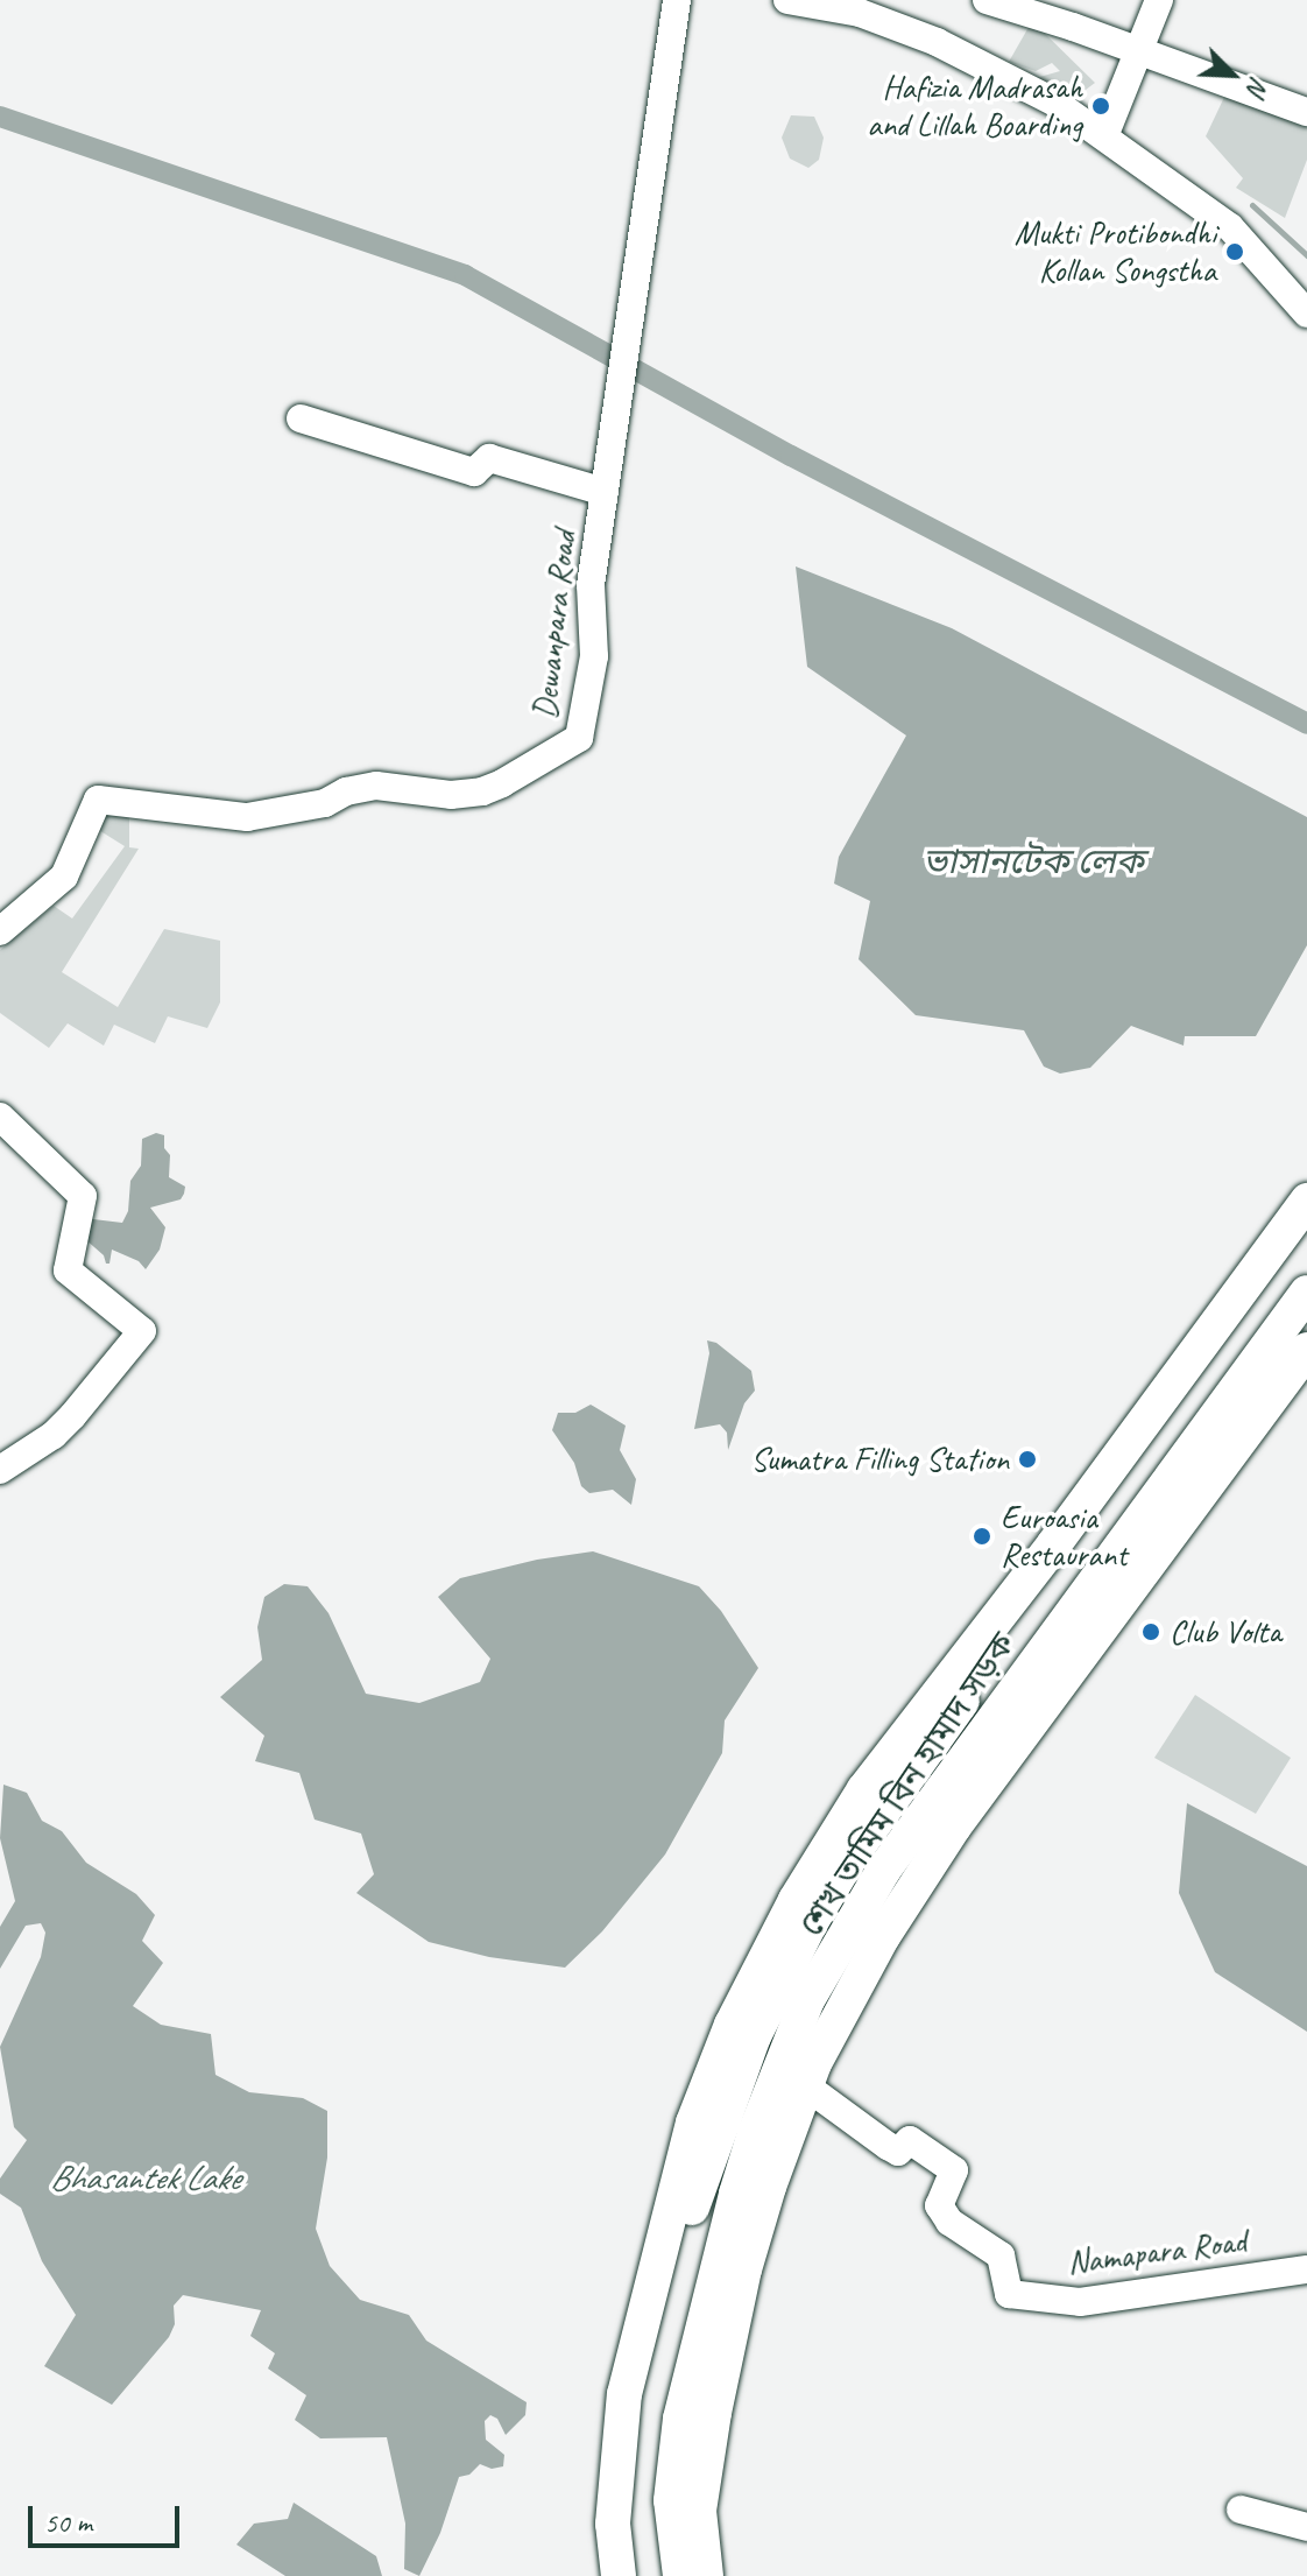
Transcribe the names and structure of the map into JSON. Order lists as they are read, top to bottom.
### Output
{
  "streets": {
    "main road": ["শেখ তামিম বিন হামাদ সড়ক"],
    "street": ["Dewanpara Road", "Namapara Road"]
  },
  "crossings": [
    ["শেখ তামিম বিন হামাদ সড়ক", "Namapara Road"]
  ],
  "water": ["ভাসানটেক লেক", "Bhasantek Lake"],
  "places": [
    "Hafizia Madrasah and Lillah Boarding",
    "Mukti Protibondhi Kollan Songstha",
    "Sumatra Filling Station",
    "Euroasia Restaurant",
    "Club Volta"
  ],
  "scale_bar": "50 m",
  "north": "bottom right"
}
